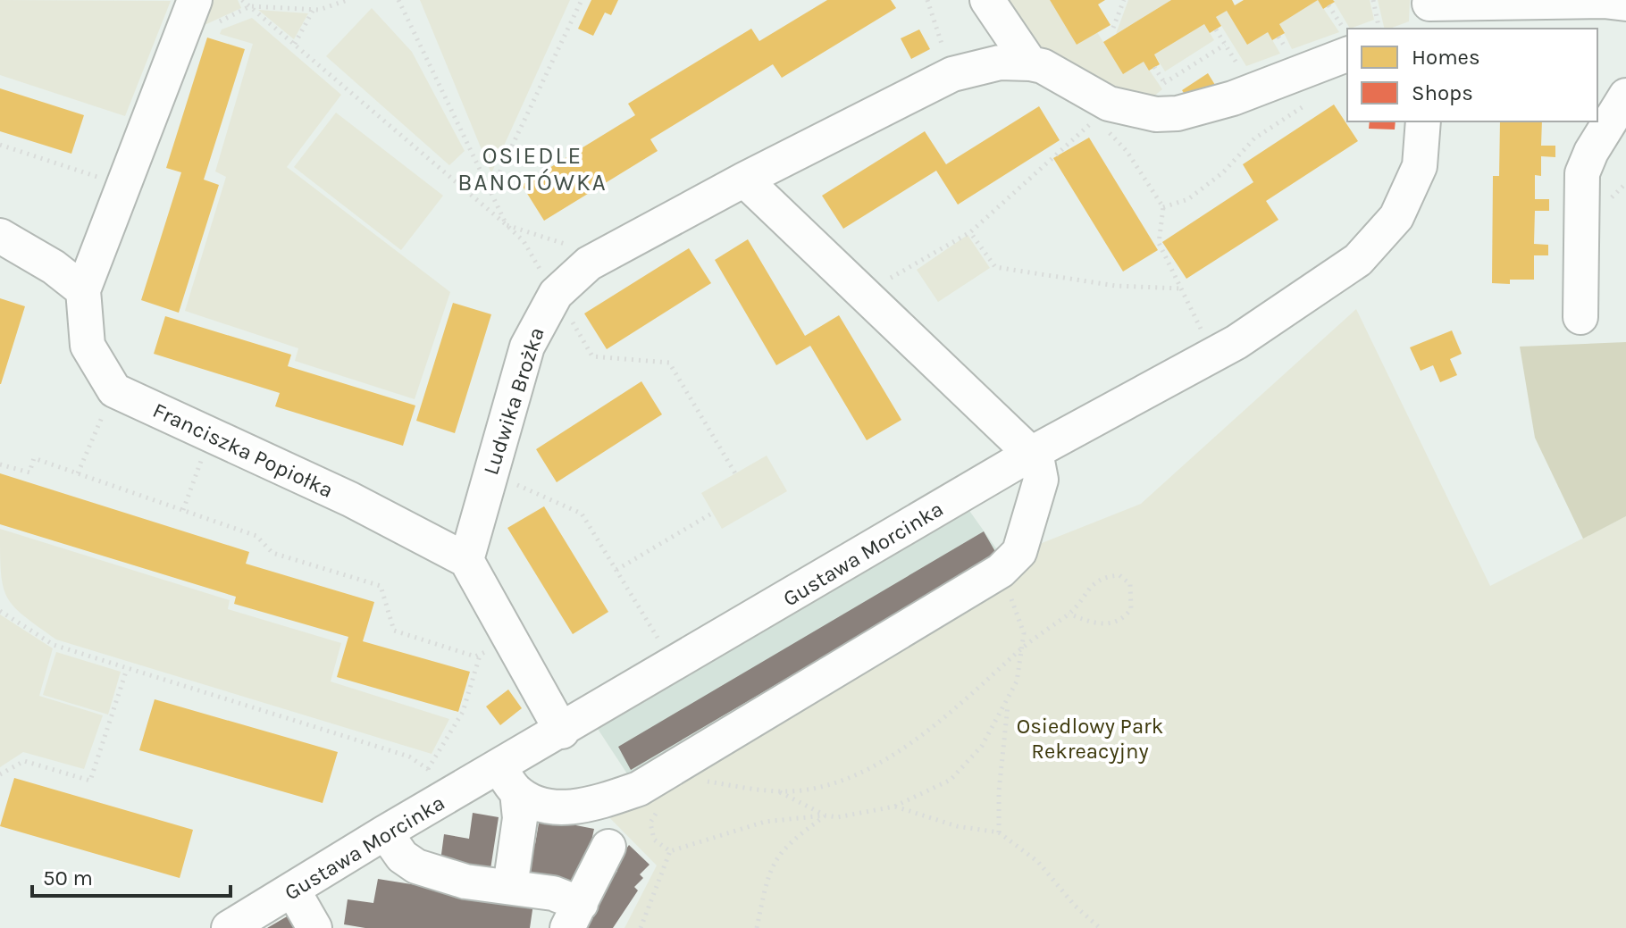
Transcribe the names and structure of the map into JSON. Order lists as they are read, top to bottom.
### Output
{
  "streets": {
    "street": ["Ludwika Brożka", "Franciszka Popiołka", "Gustawa Morcinka"]
  },
  "crossings": [
    ["Ludwika Brożka", "Franciszka Popiołka"]
  ],
  "districts": ["OSIEDLE BANOTÓWKA"],
  "parks": ["Osiedlowy Park Rekreacyjny"],
  "legend": ["Homes", "Shops"],
  "scale_bar": "50 m"
}
